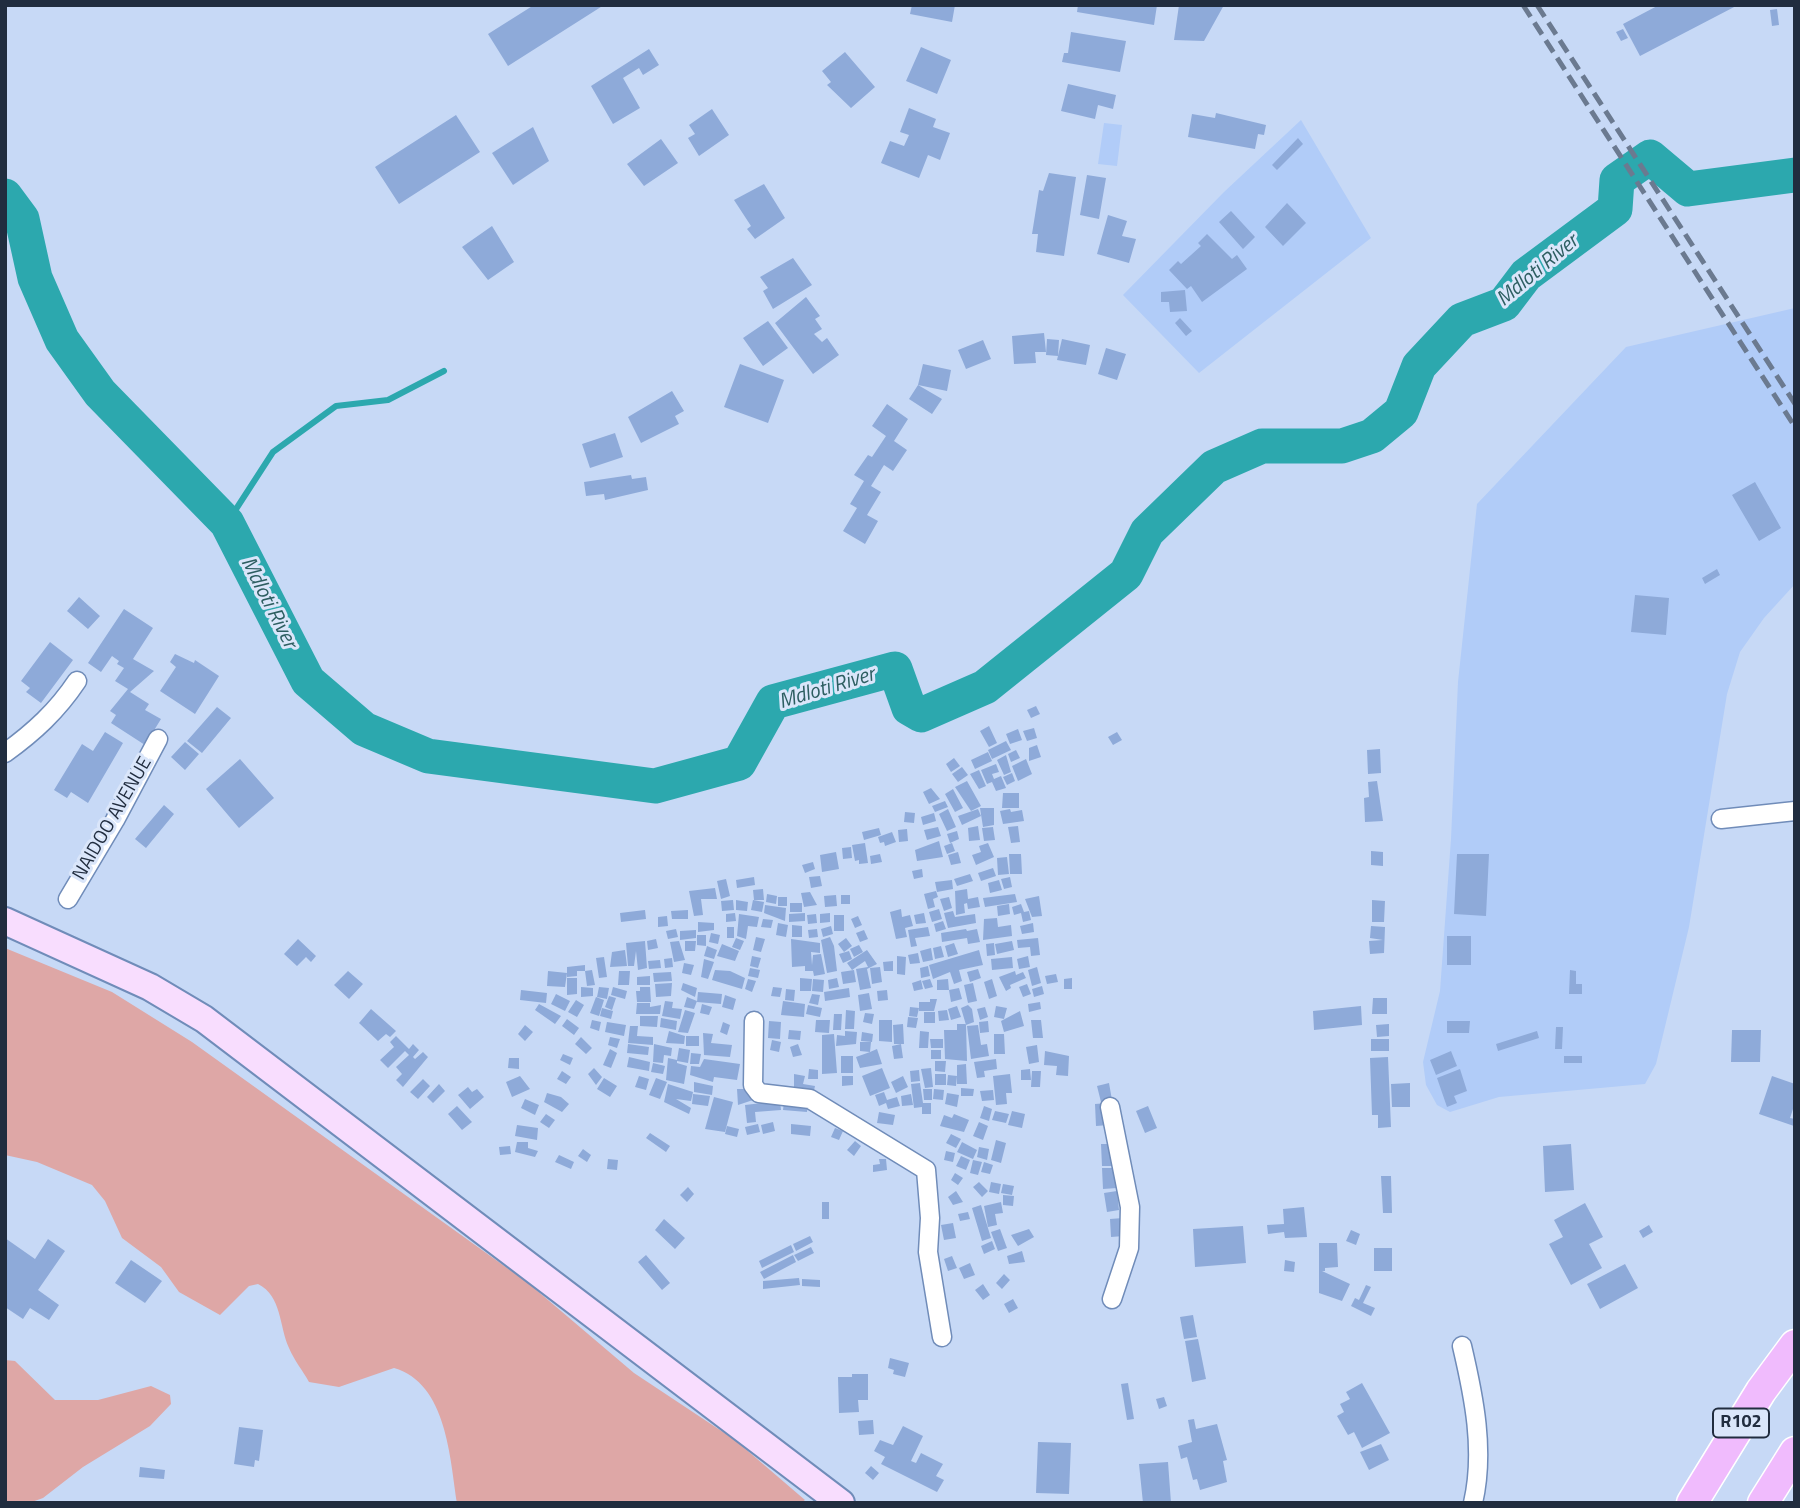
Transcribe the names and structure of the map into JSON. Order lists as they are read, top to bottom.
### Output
{
  "streets": {
    "main road": ["R102"],
    "street": ["NAIDOO AVENUE"]
  },
  "water": ["Mdloti River"]
}
